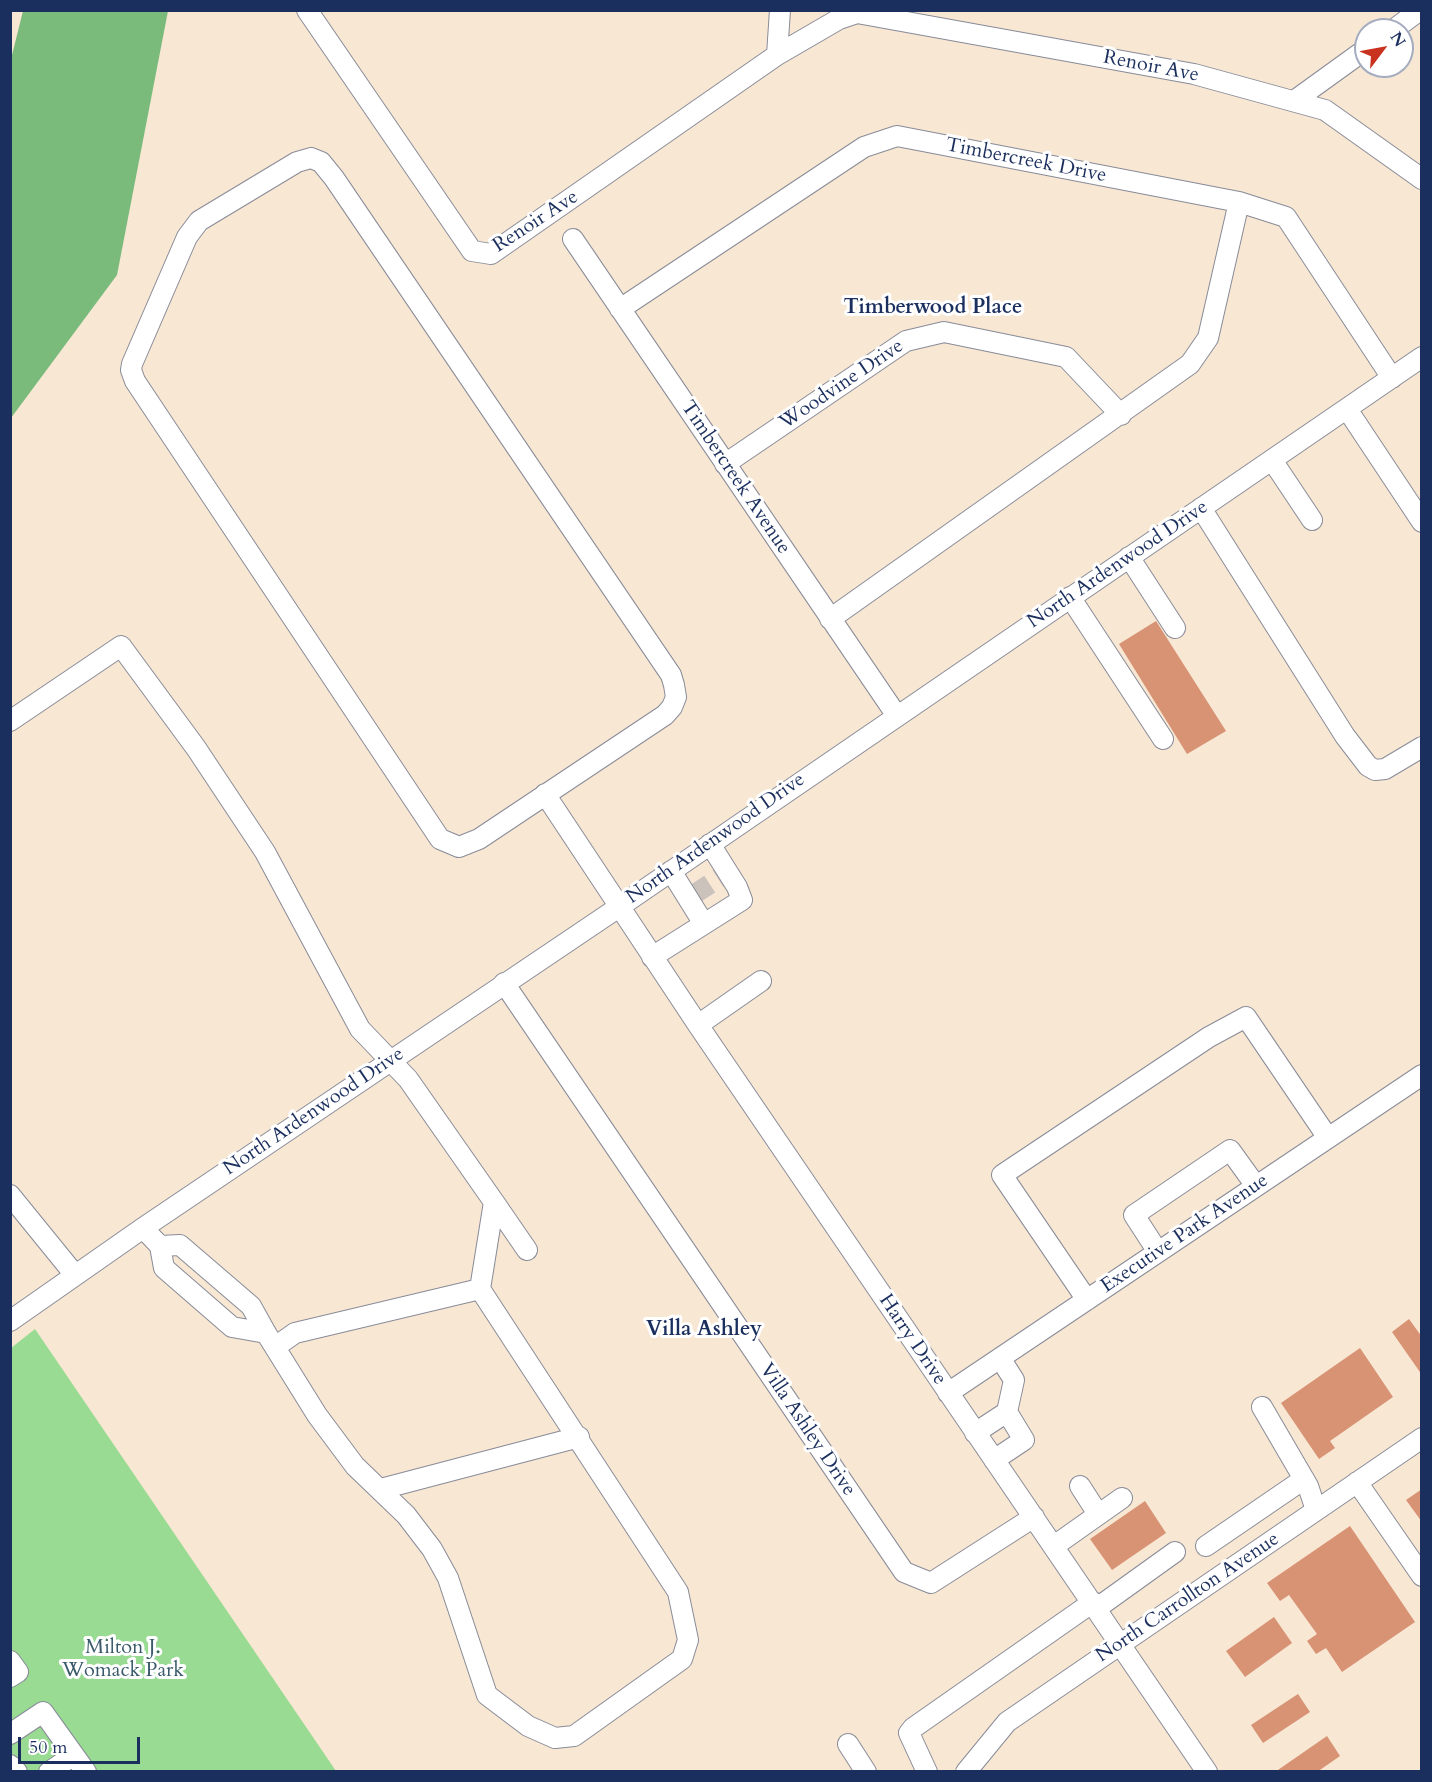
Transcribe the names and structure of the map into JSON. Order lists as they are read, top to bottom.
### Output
{
  "streets": {
    "street": [
      "Renoir Ave",
      "Timbercreek Drive",
      "Woodvine Drive",
      "Timbercreek Avenue",
      "North Ardenwood Drive",
      "Executive Park Avenue",
      "Harry Drive",
      "Villa Ashley Drive",
      "North Carrollton Avenue"
    ]
  },
  "crossings": [
    ["Timbercreek Drive", "Timbercreek Avenue"],
    ["Timbercreek Drive", "North Ardenwood Drive"],
    ["Woodvine Drive", "Timbercreek Avenue"],
    ["Timbercreek Avenue", "North Ardenwood Drive"],
    ["North Ardenwood Drive", "Harry Drive"],
    ["North Ardenwood Drive", "Villa Ashley Drive"],
    ["Executive Park Avenue", "Harry Drive"],
    ["Harry Drive", "Villa Ashley Drive"],
    ["Harry Drive", "North Carrollton Avenue"]
  ],
  "districts": ["Timberwood Place", "Villa Ashley"],
  "parks": ["Milton J. Womack Park"],
  "scale_bar": "50 m",
  "north": "top right"
}
